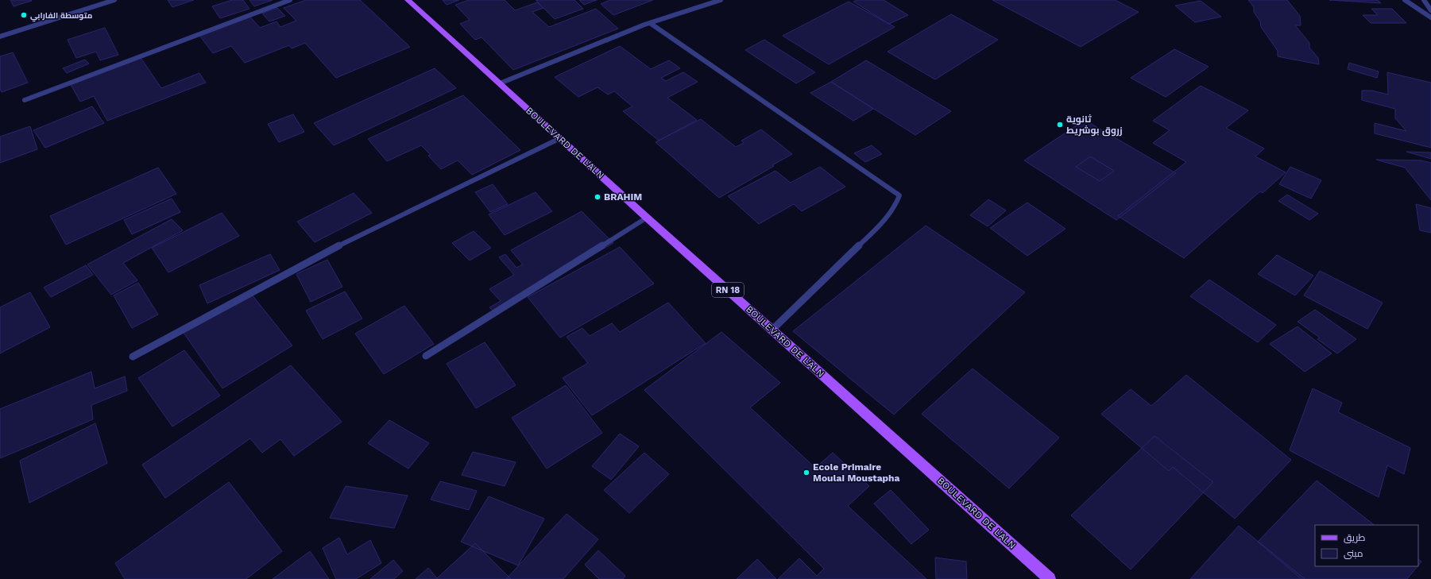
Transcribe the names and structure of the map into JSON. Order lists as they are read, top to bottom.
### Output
{
  "streets": {
    "main road": ["BOULEVARD DE L'ALN", "RN 18"]
  },
  "places": [
    "متوسطة الفارابي",
    "ثانوية زروق بوشريط",
    "BRAHIM",
    "Ecole Primaire Moulai Moustapha"
  ],
  "legend": ["طريق", "مبنى"]
}
